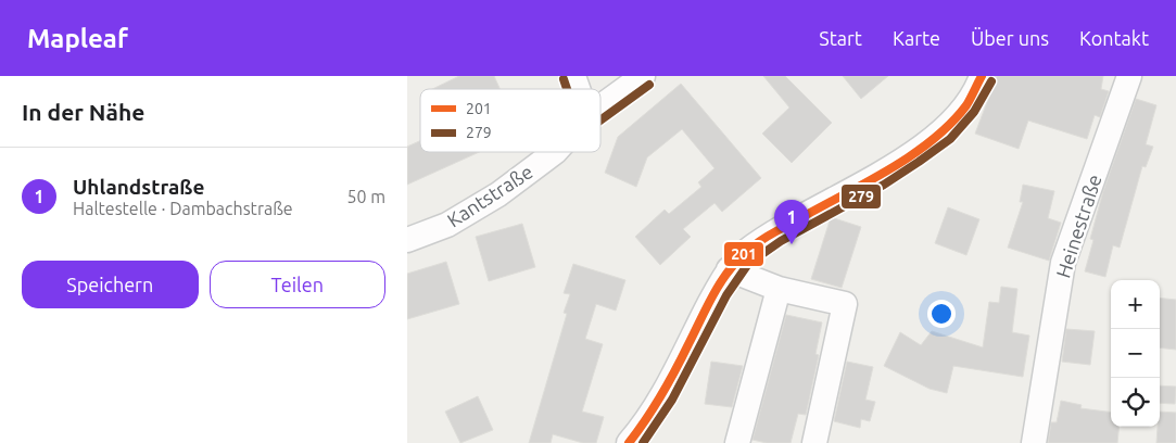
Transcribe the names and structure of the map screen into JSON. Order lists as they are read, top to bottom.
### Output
{
  "streets": {
    "street": ["Kantstraße", "Heinestraße"]
  },
  "lines": ["transit line 201", "transit line 279"],
  "legend": ["201", "279"],
  "page": {
    "header": "Mapleaf",
    "nav": [
      "Start",
      "Karte",
      "Über uns",
      "Kontakt"
    ],
    "heading": "In der Nähe",
    "list": [
      {
        "mark": "1",
        "name": "Uhlandstraße",
        "note": "Haltestelle · Dambachstraße",
        "value": "50 m"
      }
    ],
    "pins": "1",
    "buttons": ["Speichern", "Teilen"],
    "map_buttons": ["+", "−"]
  }
}
